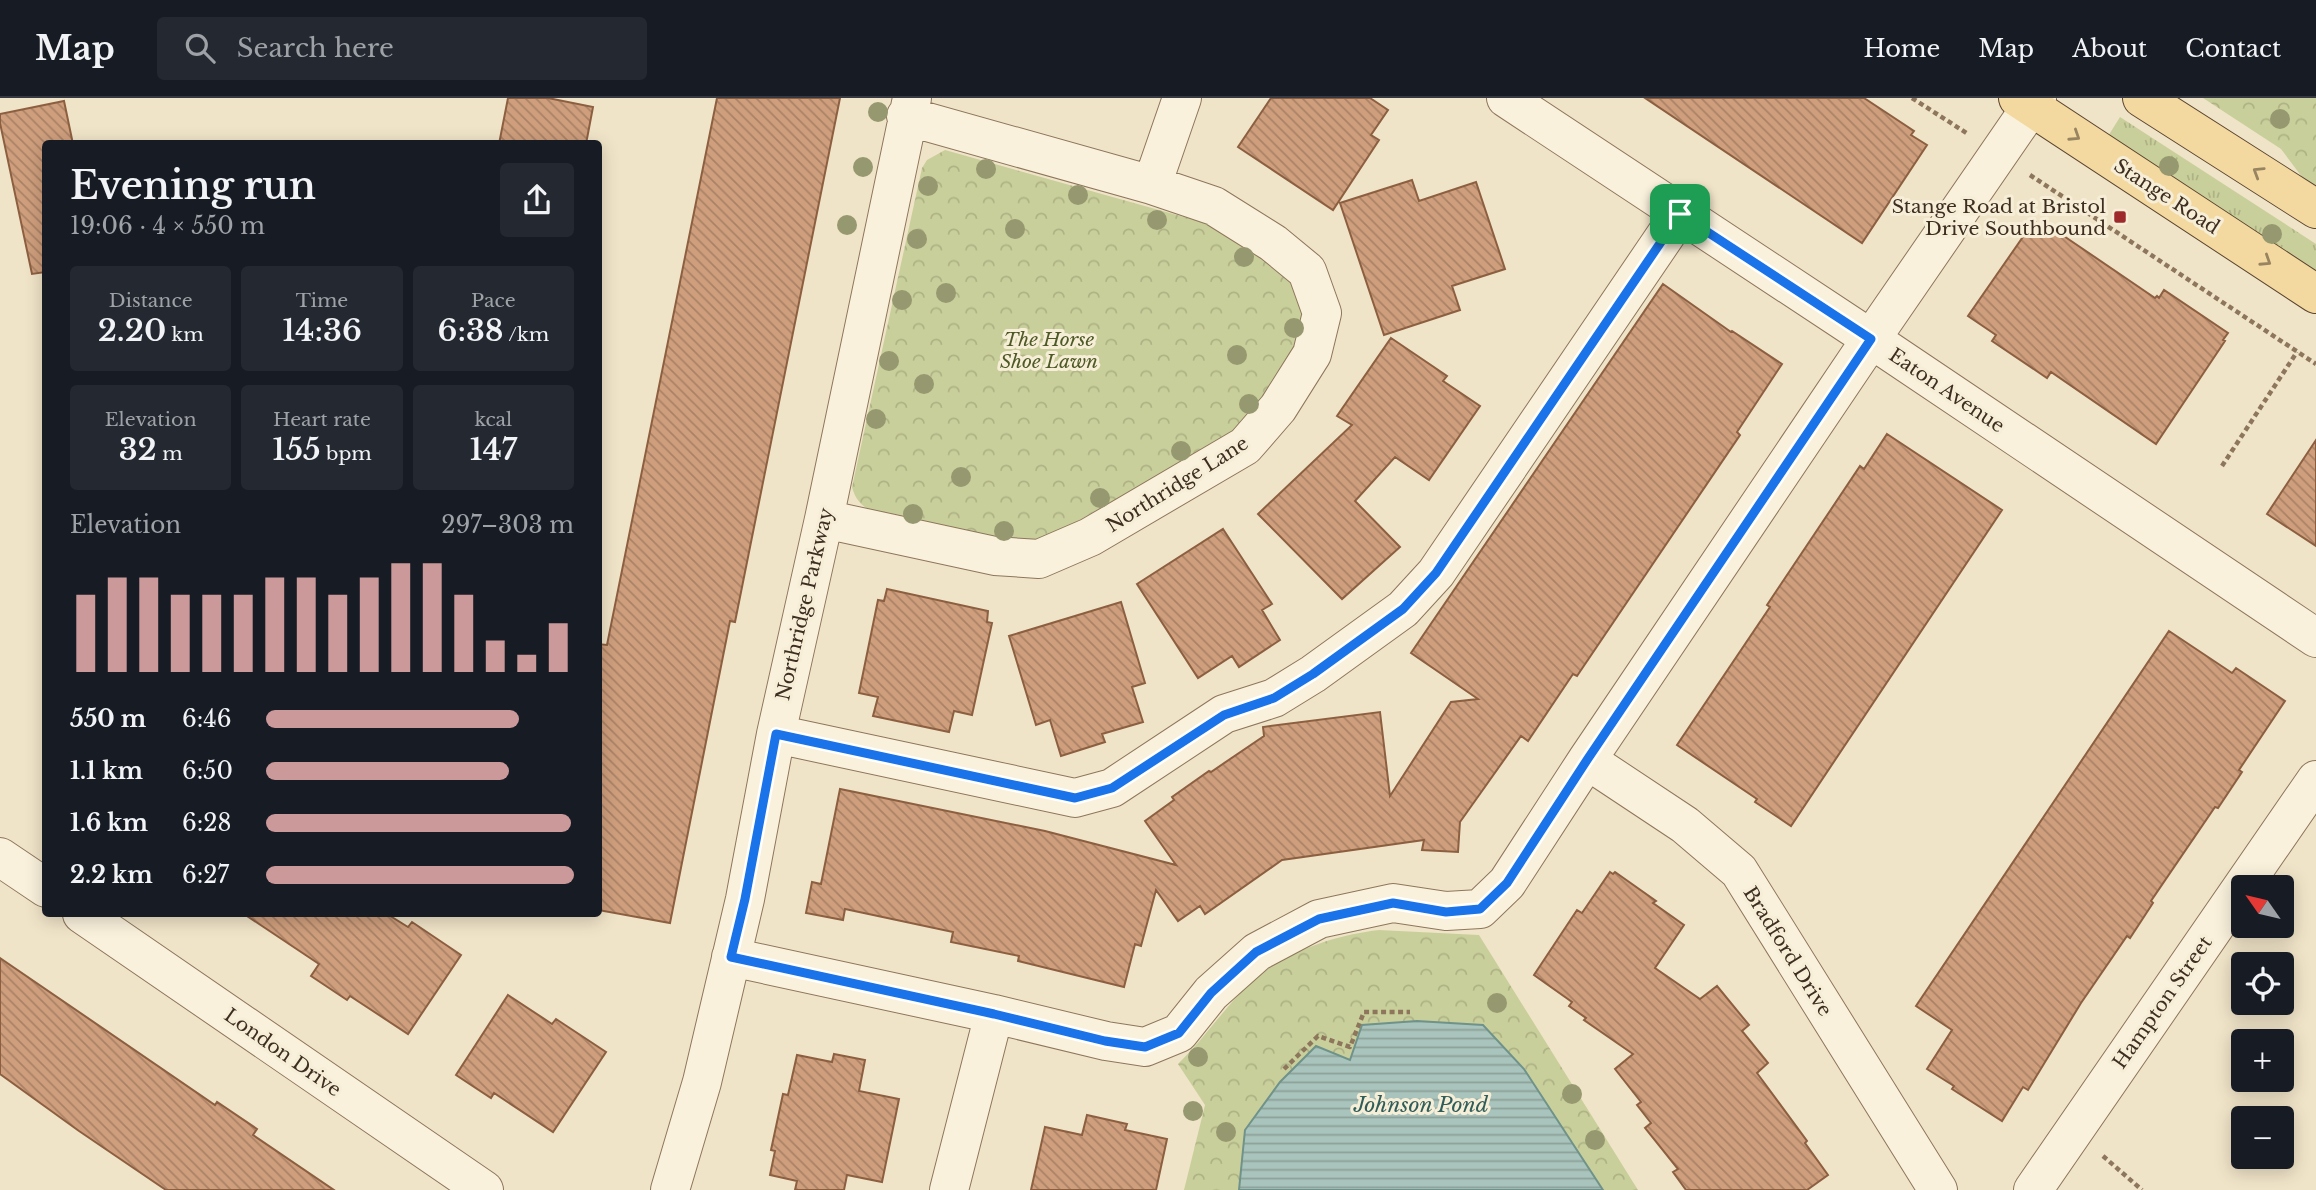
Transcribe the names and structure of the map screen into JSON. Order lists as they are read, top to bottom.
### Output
{
  "streets": {
    "main road": ["Stange Road"],
    "street": [
      "Eaton Avenue",
      "Northridge Lane",
      "Northridge Parkway",
      "Bradford Drive",
      "Hampton Street",
      "London Drive"
    ]
  },
  "crossings": [
    ["Northridge Lane", "Northridge Parkway"]
  ],
  "water": ["Johnson Pond"],
  "parks": ["The Horse Shoe Lawn"],
  "places": {
    "transit": ["Stange Road at Bristol Drive Southbound"]
  },
  "north": "top left",
  "page": {
    "header": "Map",
    "search": "Search here",
    "nav": [
      "Home",
      "Map",
      "About",
      "Contact"
    ],
    "heading": ["Evening run", "19:06 · 4 × 550 m"],
    "stats": [
      ["Distance", "2.20 km"],
      ["Time", "14:36"],
      ["Pace", "6:38 /km"],
      ["Elevation", "32 m"],
      ["Heart rate", "155 bpm"],
      ["kcal", "147"]
    ],
    "chart": ["Elevation", "297–303 m"],
    "list": [
      {
        "name": "550 m",
        "note": "6:46"
      },
      {
        "name": "1.1 km",
        "note": "6:50"
      },
      {
        "name": "1.6 km",
        "note": "6:28"
      },
      {
        "name": "2.2 km",
        "note": "6:27"
      }
    ],
    "map_buttons": ["+", "−"]
  }
}
